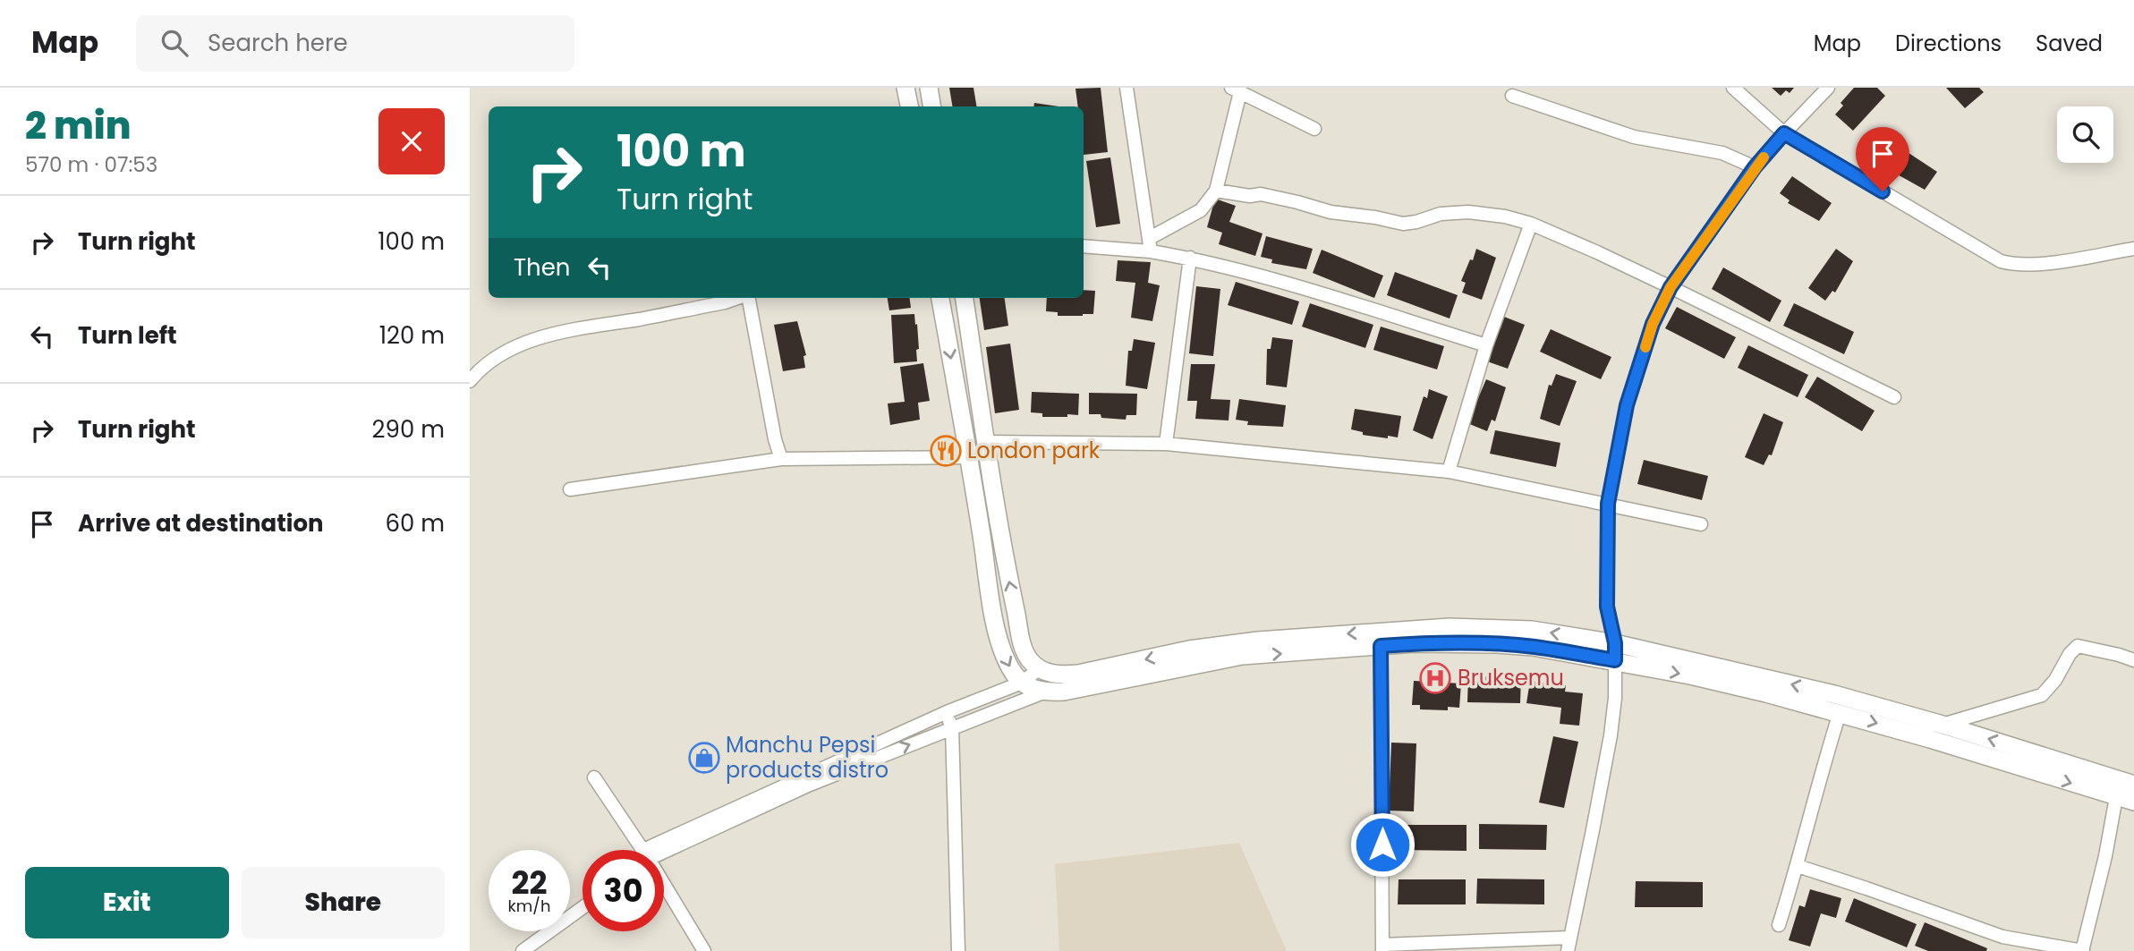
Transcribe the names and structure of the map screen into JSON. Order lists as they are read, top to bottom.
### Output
{
  "places": {
    "restaurant": ["London park"],
    "hospital": ["Bruksemu"],
    "shop": ["Manchu Pepsi products distro"]
  },
  "page": {
    "header": "Map",
    "search": "Search here",
    "nav": ["Map", "Directions", "Saved"],
    "heading": ["2 min", "570 m · 07:53"],
    "turn": ["100 m", "Turn right"],
    "list": [
      {
        "name": "Turn right",
        "value": "100 m"
      },
      {
        "name": "Turn left",
        "value": "120 m"
      },
      {
        "name": "Turn right",
        "value": "290 m"
      },
      {
        "name": "Arrive at destination",
        "value": "60 m"
      }
    ],
    "then": "Then",
    "speed": "22 km/h",
    "limit": "30",
    "buttons": ["Exit", "Share"]
  }
}
